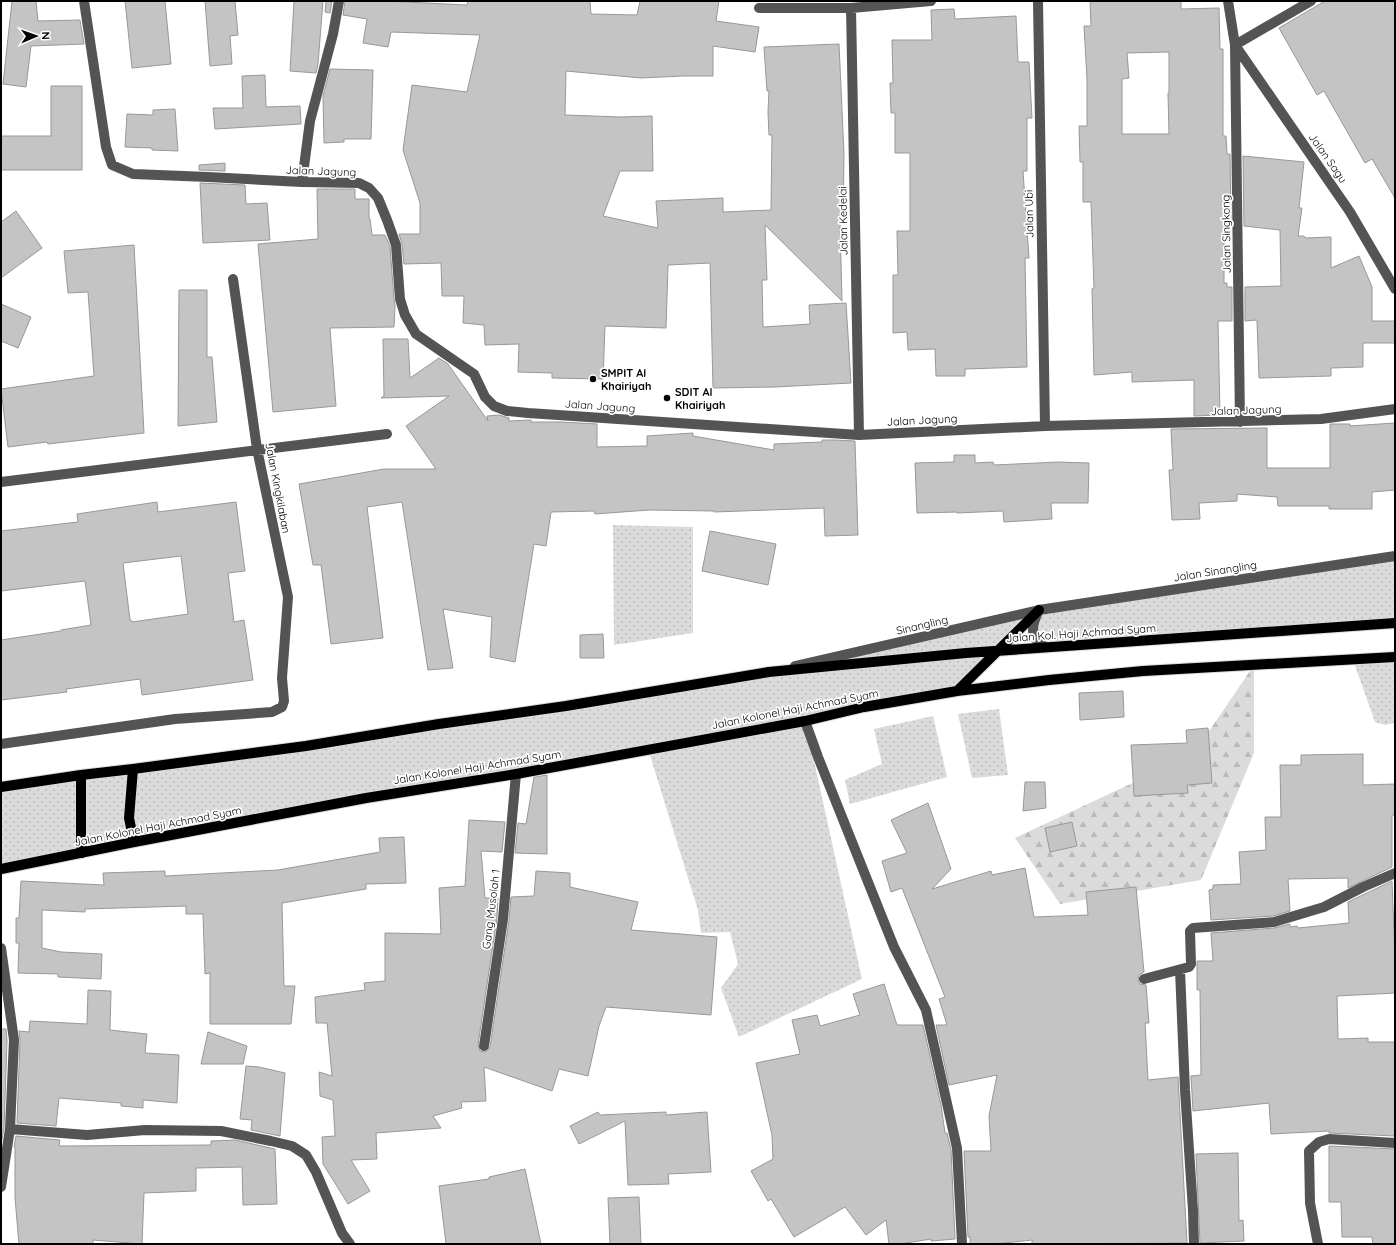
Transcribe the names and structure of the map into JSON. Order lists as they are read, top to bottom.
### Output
{
  "streets": {
    "main road": ["Jalan Kol. Haji Achmad Syam", "Jalan Kolonel Haji Achmad Syam"],
    "street": [
      "Jalan Sagu",
      "Jalan Jagung",
      "Jalan Ubi",
      "Jalan Kedelai",
      "Jalan Singkong",
      "Jalan Kingkilaban",
      "Jalan Sinangling",
      "Sinangling",
      "Gang Musolah 1"
    ]
  },
  "crossings": [
    ["Jalan Sagu", "Jalan Singkong"],
    ["Jalan Jagung", "Jalan Ubi"],
    ["Jalan Jagung", "Jalan Kedelai"],
    ["Jalan Jagung", "Jalan Singkong"],
    ["Jalan Sinangling", "Sinangling"],
    ["Sinangling", "Jalan Kol. Haji Achmad Syam"],
    ["Jalan Kolonel Haji Achmad Syam", "Gang Musolah 1"]
  ],
  "places": ["SMPIT Al Khairiyah", "SDIT Al Khairiyah"],
  "north": "right"
}
